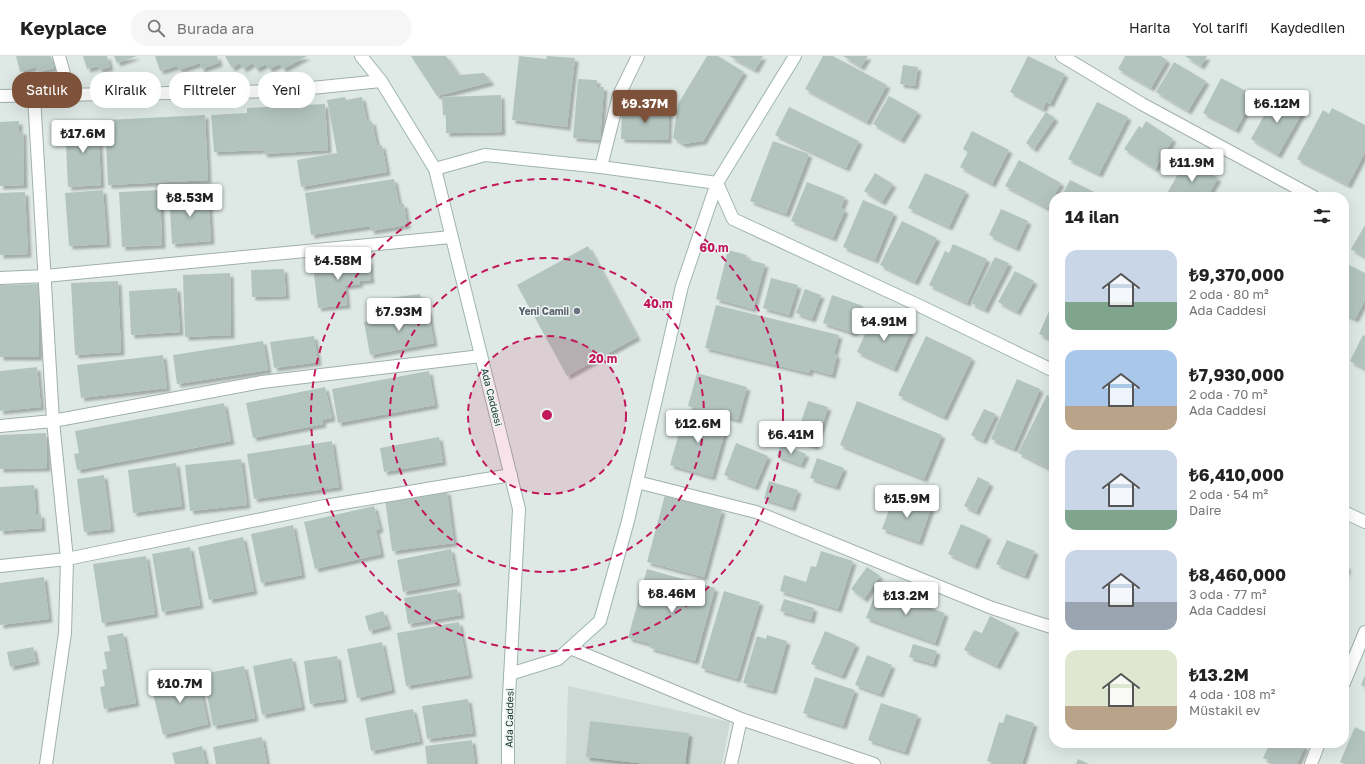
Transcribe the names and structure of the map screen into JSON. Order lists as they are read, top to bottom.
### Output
{
  "streets": {
    "street": ["Ada Caddesi"]
  },
  "places": ["Yeni Camii"],
  "page": {
    "header": "Keyplace",
    "search": "Burada ara",
    "nav": ["Harita", "Yol tarifi", "Kaydedilen"],
    "chip": [
      "Satılık",
      "Kiralık",
      "Filtreler",
      "Yeni"
    ],
    "price": [
      "₺9.37M",
      "₺6.12M",
      "₺17.6M",
      "₺11.9M",
      "₺8.53M",
      "₺4.58M",
      "₺7.93M",
      "₺4.91M",
      "₺12.6M",
      "₺6.41M",
      "₺15.9M",
      "₺8.46M",
      "₺13.2M",
      "₺10.7M"
    ],
    "heading": "14 ilan",
    "list": [
      {
        "name": "₺9,370,000",
        "note": "2 oda · 80 m² · Ada Caddesi"
      },
      {
        "name": "₺7,930,000",
        "note": "2 oda · 70 m² · Ada Caddesi"
      },
      {
        "name": "₺6,410,000",
        "note": "2 oda · 54 m² · Daire"
      },
      {
        "name": "₺8,460,000",
        "note": "3 oda · 77 m² · Ada Caddesi"
      },
      {
        "name": "₺13.2M",
        "note": "4 oda · 108 m² · Müstakil ev"
      }
    ]
  },
  "rings": ["60 m", "40 m", "20 m"]
}
